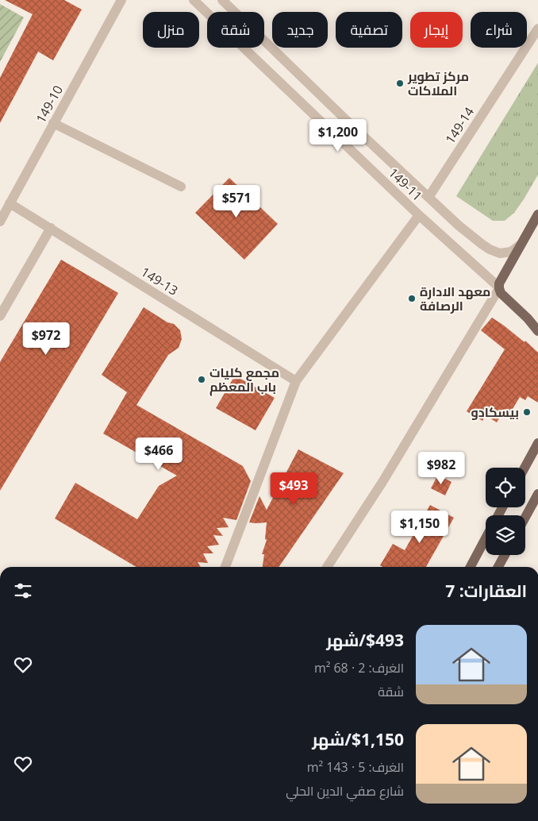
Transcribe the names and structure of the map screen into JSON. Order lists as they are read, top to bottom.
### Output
{
  "streets": {
    "street": [
      "149-10",
      "149-14",
      "149-11",
      "149-13"
    ]
  },
  "crossings": [
    ["149-10", "149-13"],
    ["149-14", "149-11"]
  ],
  "places": [
    "مركز تطوير الملاكات",
    "معهد الادارة الرصافة",
    "مجمع كليات باب المعظم",
    "بيسكادو"
  ],
  "page": {
    "chip": [
      "شراء",
      "إيجار",
      "تصفية",
      "جديد",
      "شقة",
      "منزل"
    ],
    "price": [
      "$1,200",
      "$571",
      "$972",
      "$466",
      "$982",
      "$493",
      "$1,150"
    ],
    "heading": "العقارات: 7",
    "list": [
      {
        "name": "$493/شهر",
        "note": "الغرف: 2 · 68 m² · شقة"
      },
      {
        "name": "$1,150/شهر",
        "note": "الغرف: 5 · 143 m² · شارع صفي الدين الحلي"
      }
    ]
  }
}
